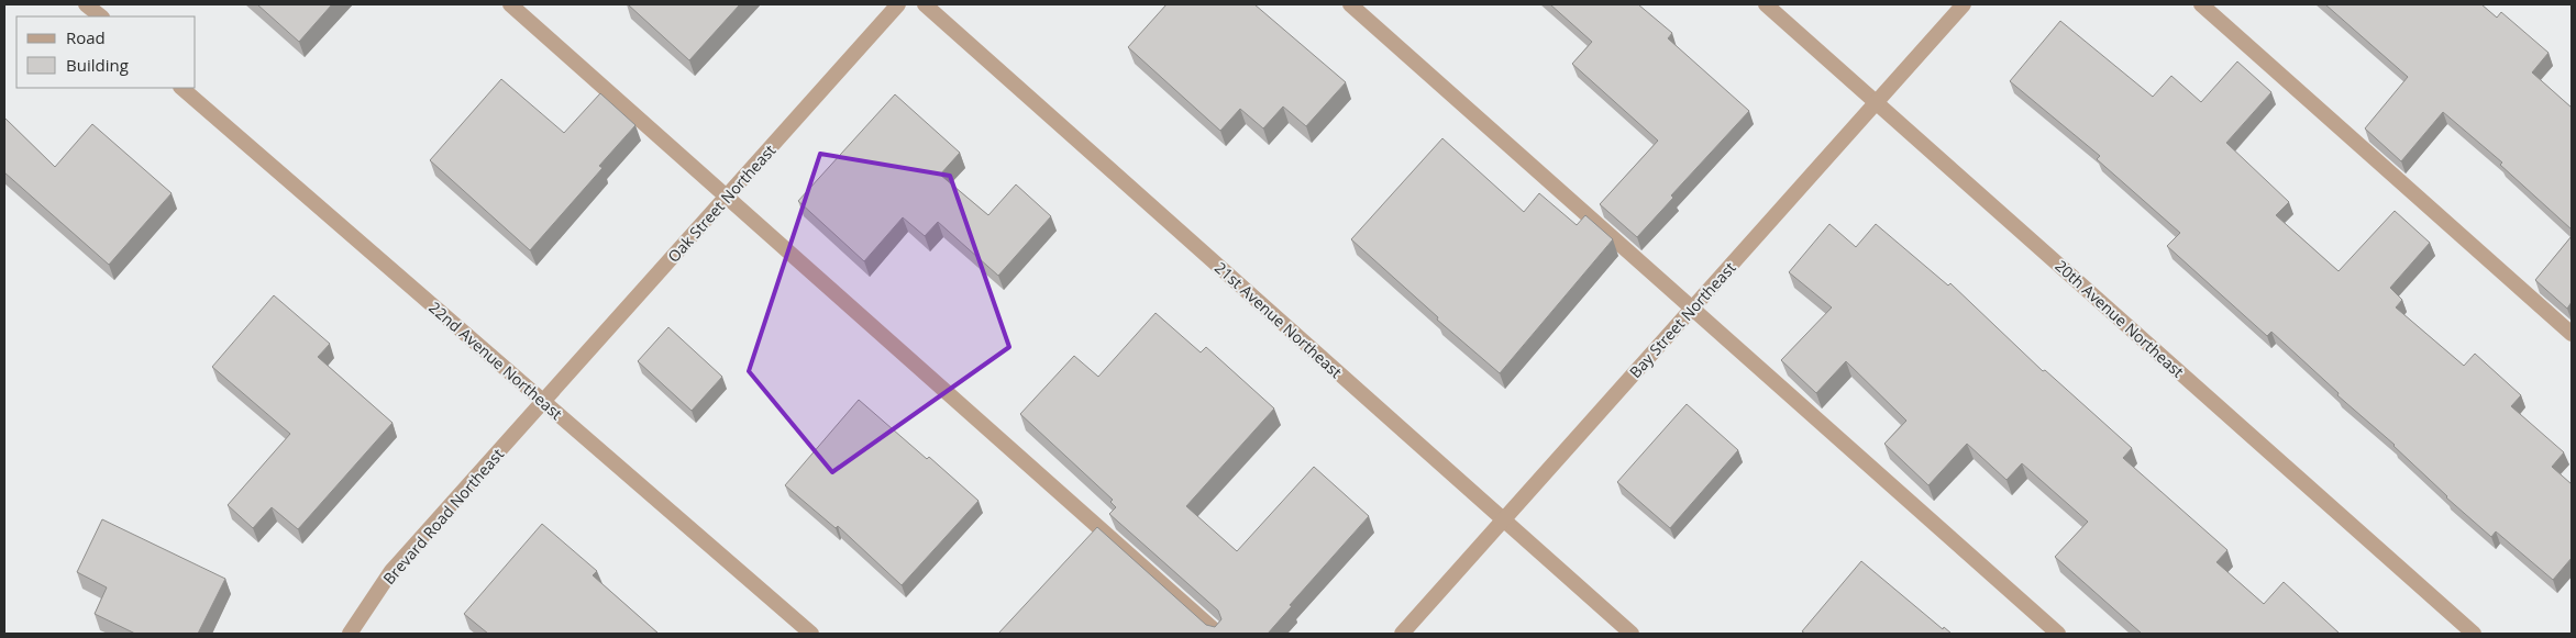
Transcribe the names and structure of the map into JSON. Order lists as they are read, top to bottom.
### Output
{
  "streets": {
    "street": [
      "Oak Street Northeast",
      "20th Avenue Northeast",
      "21st Avenue Northeast",
      "Bay Street Northeast",
      "22nd Avenue Northeast",
      "Brevard Road Northeast"
    ]
  },
  "crossings": [
    ["Oak Street Northeast", "22nd Avenue Northeast"],
    ["Oak Street Northeast", "Brevard Road Northeast"],
    ["20th Avenue Northeast", "Bay Street Northeast"],
    ["21st Avenue Northeast", "Bay Street Northeast"],
    ["22nd Avenue Northeast", "Brevard Road Northeast"]
  ],
  "legend": ["Road", "Building"]
}
